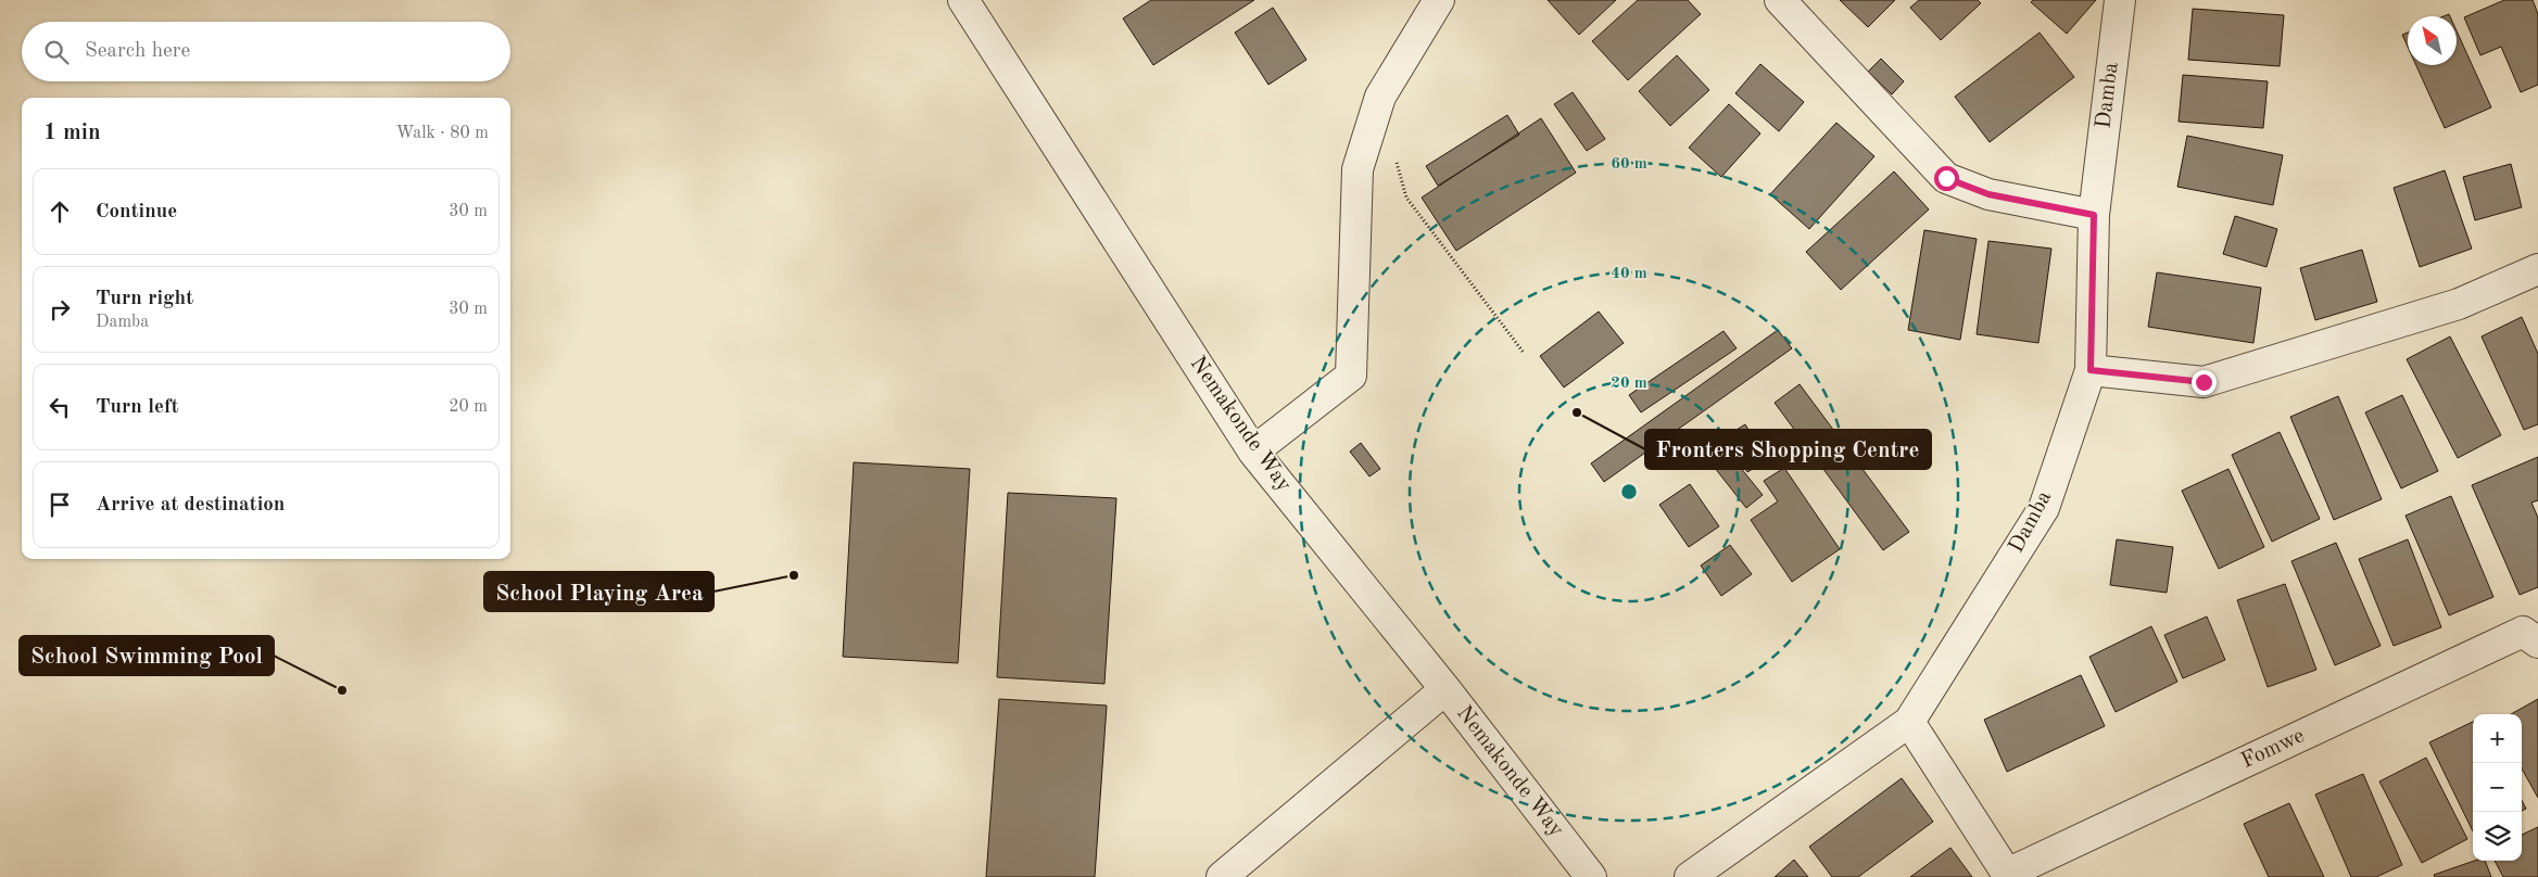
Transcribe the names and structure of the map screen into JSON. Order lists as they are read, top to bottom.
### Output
{
  "streets": {
    "street": ["Damba", "Nemakonde Way", "Fomwe"]
  },
  "crossings": [
    ["Damba", "Fomwe"]
  ],
  "places": ["Fronters Shopping Centre", "School Playing Area", "School Swimming Pool"],
  "north": "top left",
  "page": {
    "search": "Search here",
    "heading": ["1 min", "Walk · 80 m"],
    "list": [
      ["Continue", "30 m"],
      ["Turn right", "Damba", "30 m"],
      ["Turn left", "20 m"],
      "Arrive at destination"
    ],
    "map_buttons": ["+", "−"]
  },
  "rings": ["60 m", "40 m", "20 m"]
}
